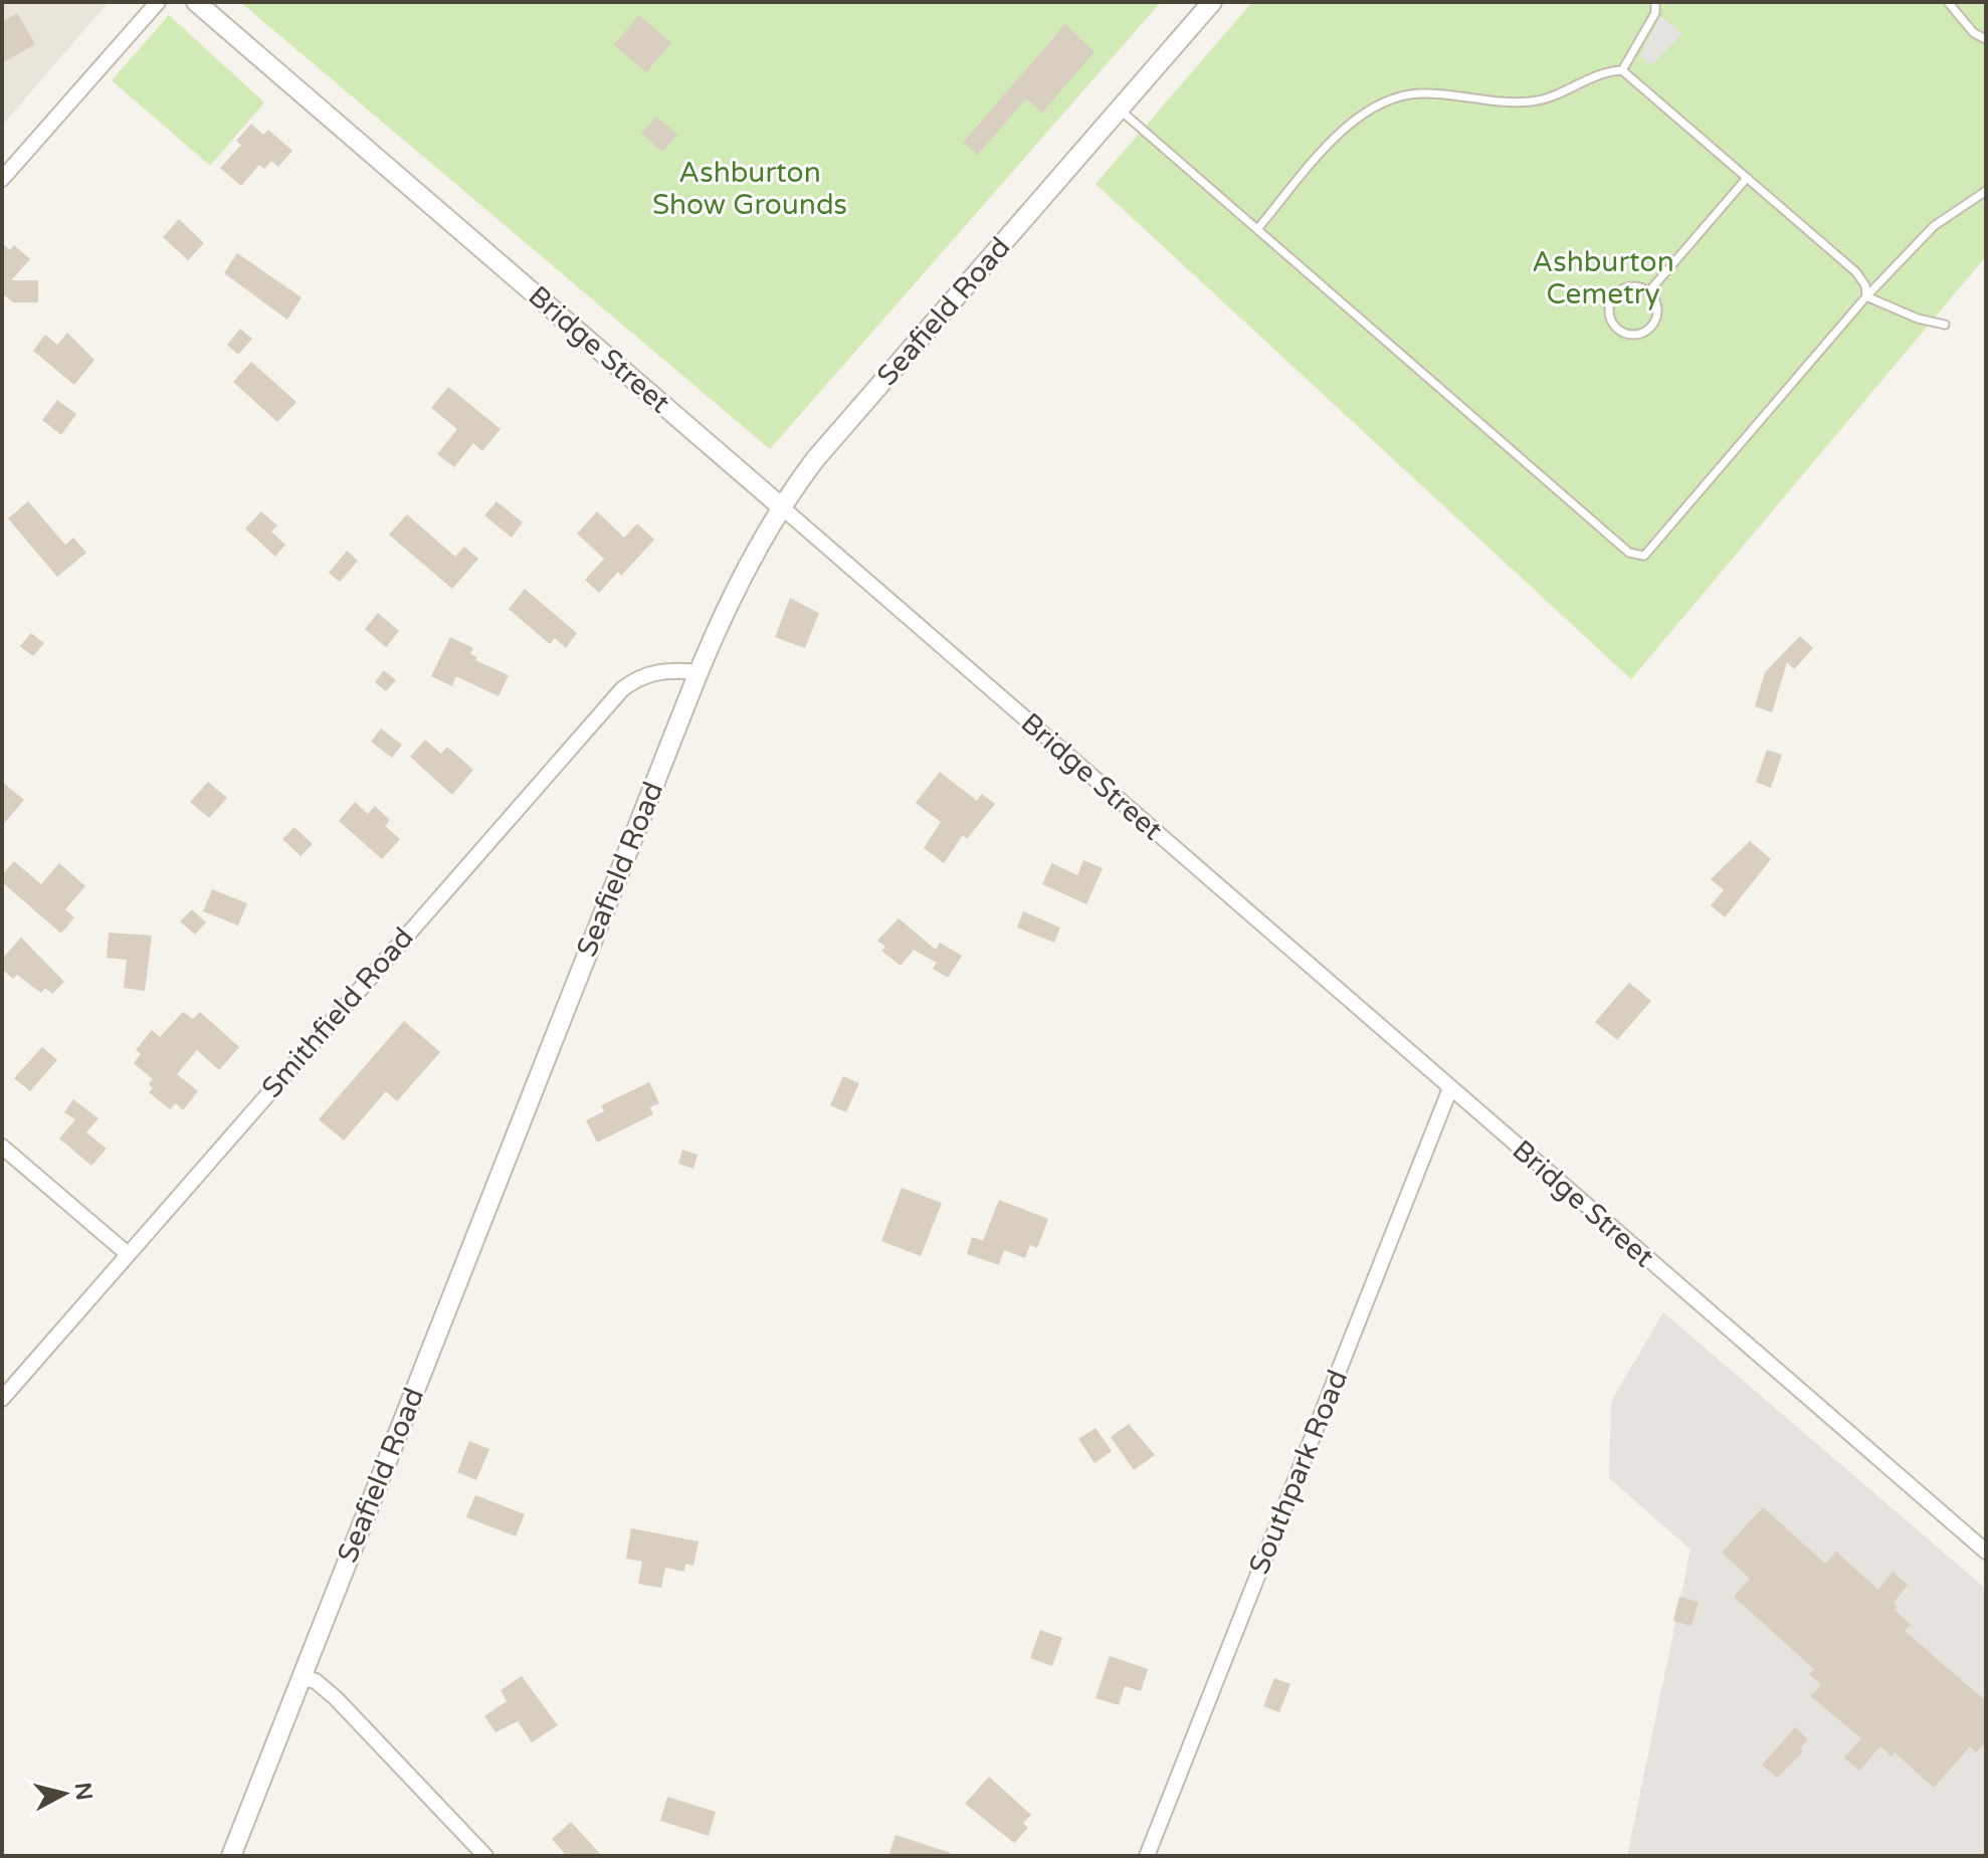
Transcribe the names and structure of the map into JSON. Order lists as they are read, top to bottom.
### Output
{
  "streets": {
    "street": [
      "Seafield Road",
      "Bridge Street",
      "Smithfield Road",
      "Southpark Road"
    ]
  },
  "crossings": [
    ["Seafield Road", "Bridge Street"],
    ["Seafield Road", "Smithfield Road"],
    ["Bridge Street", "Southpark Road"]
  ],
  "parks": ["Ashburton Show Grounds", "Ashburton Cemetry"],
  "north": "right"
}
